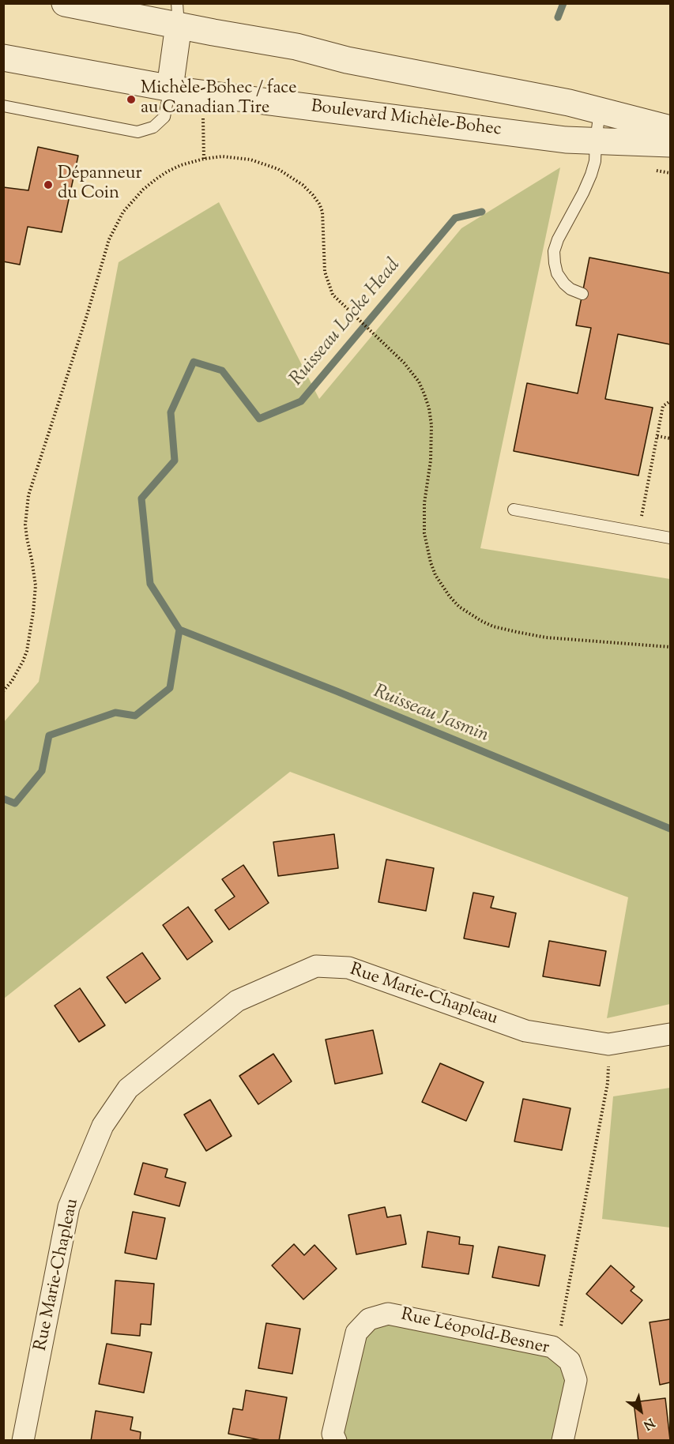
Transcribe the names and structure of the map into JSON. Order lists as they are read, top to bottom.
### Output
{
  "streets": {
    "street": ["Boulevard Michèle-Bohec", "Rue Marie-Chapleau", "Rue Léopold-Besner"]
  },
  "water": ["Ruisseau Locke Head", "Ruisseau Jasmin"],
  "places": ["Michèle-Bohec / face au Canadian Tire", "Dépanneur du Coin"],
  "north": "bottom right"
}
